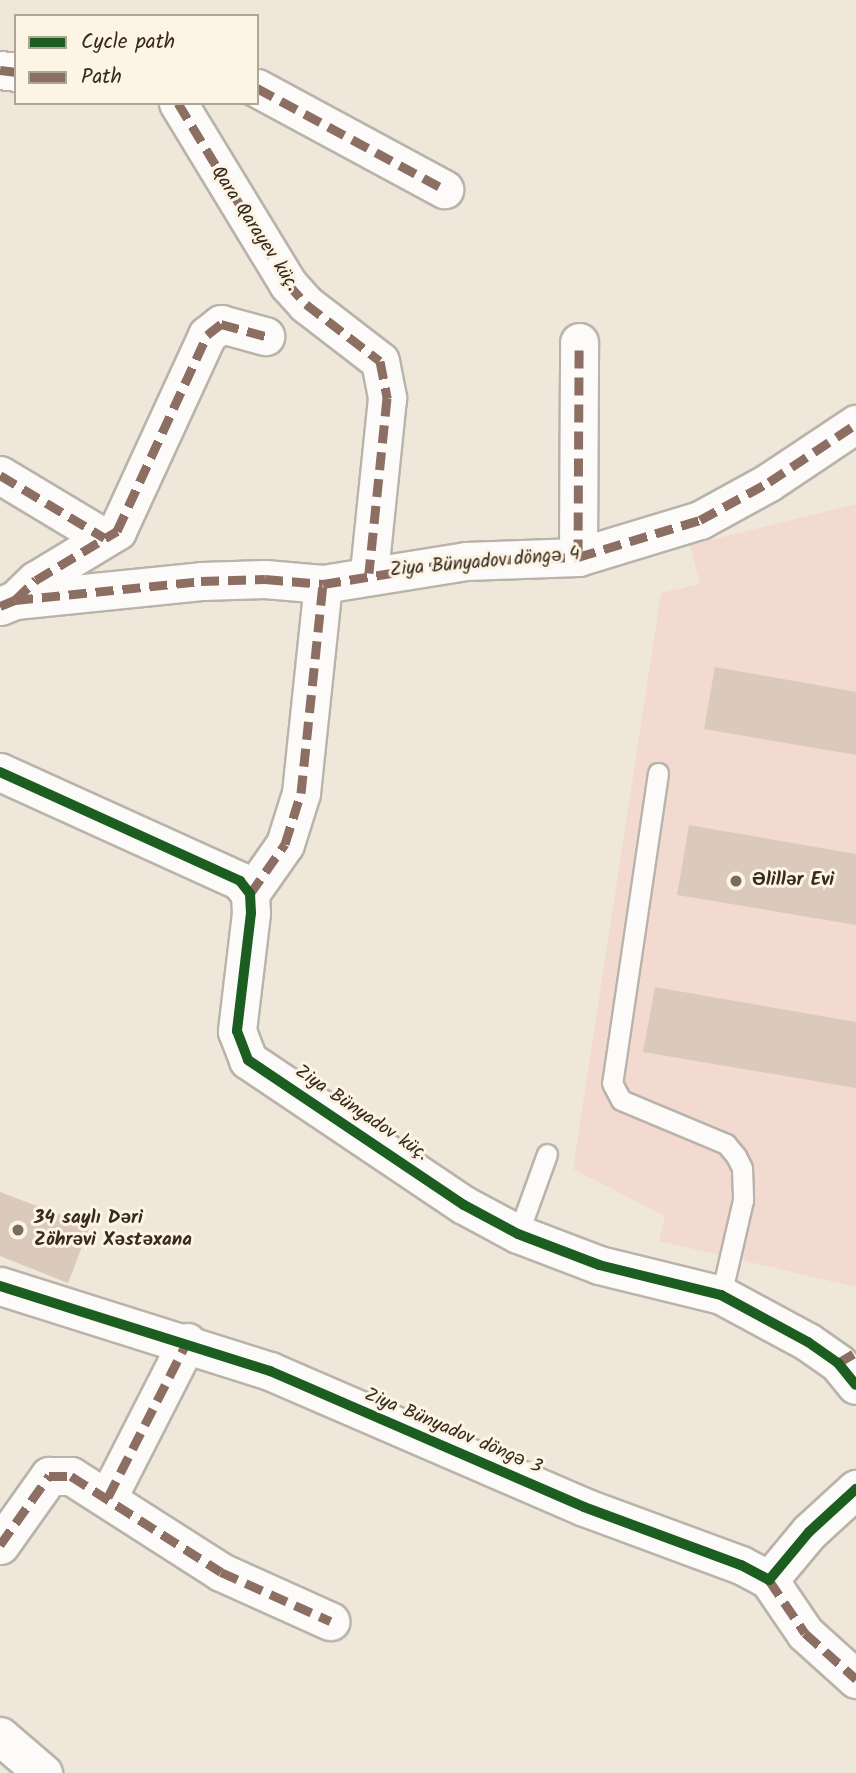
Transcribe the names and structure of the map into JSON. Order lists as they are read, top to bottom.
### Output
{
  "streets": {
    "street": [
      "Qara Qarayev küç.",
      "Ziya Bünyadov döngə 4",
      "Ziya Bünyadov küç.",
      "Ziya Bünyadov döngə 3"
    ]
  },
  "crossings": [
    ["Qara Qarayev küç.", "Ziya Bünyadov döngə 4"]
  ],
  "places": ["Əlillər Evi", "34 saylı Dəri Zöhrəvi Xəstəxana"],
  "legend": ["Cycle path", "Path"]
}
